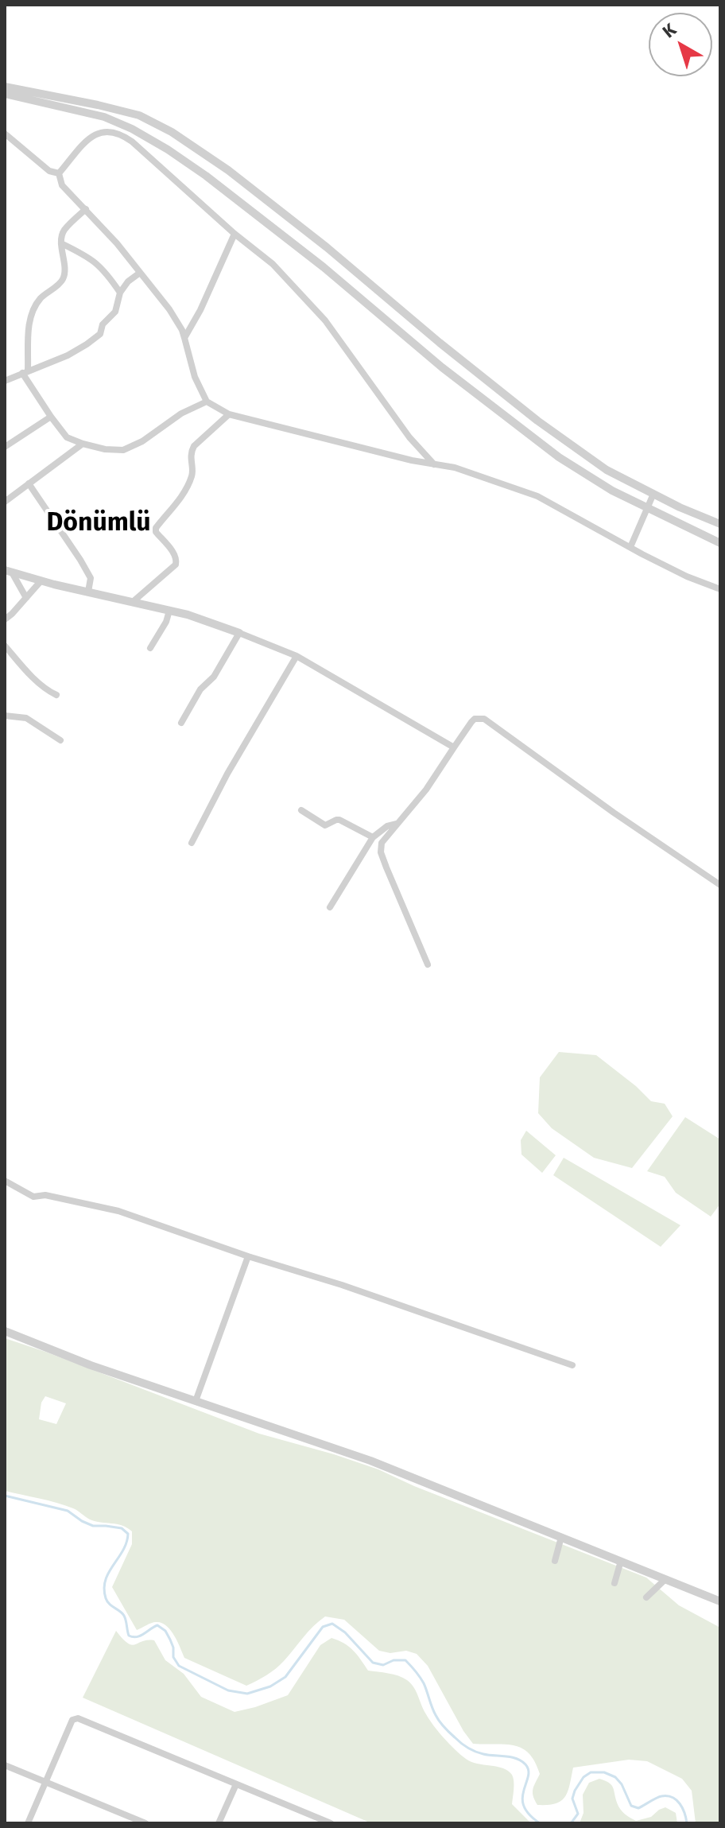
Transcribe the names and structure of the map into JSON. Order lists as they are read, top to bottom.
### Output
{
  "districts": ["Dönümlü"],
  "north": "top left"
}
